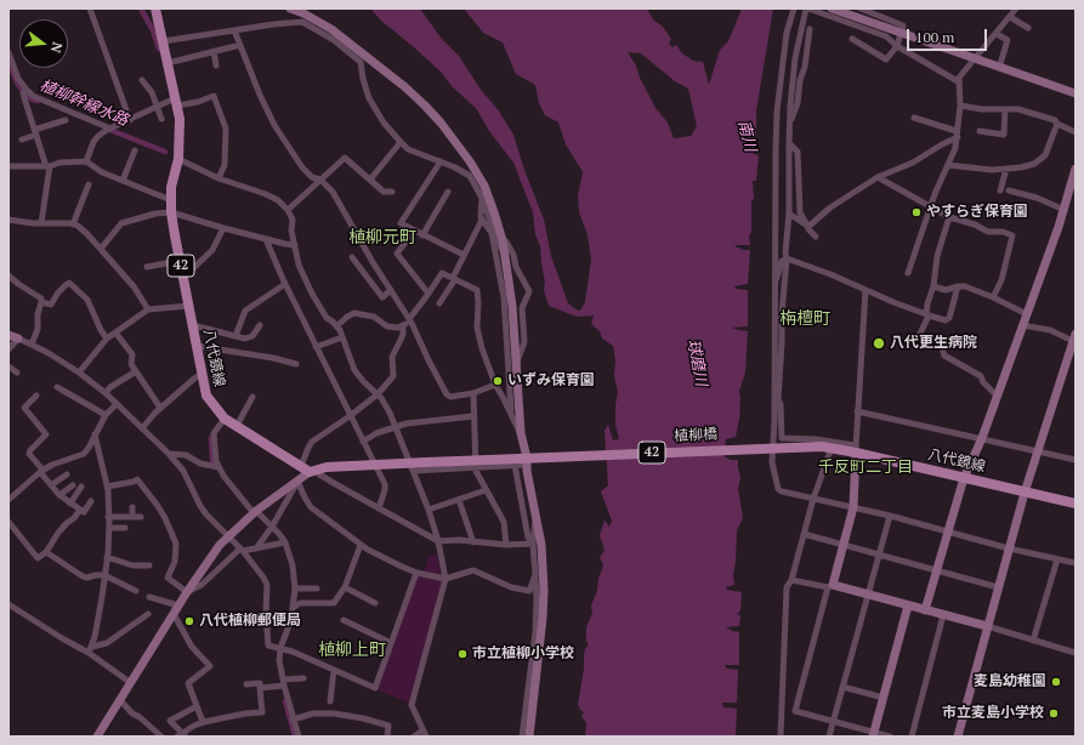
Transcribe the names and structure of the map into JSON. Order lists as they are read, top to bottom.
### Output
{
  "streets": {
    "main road": ["42", "八代鏡線", "植柳橋"]
  },
  "crossings": [
    ["42", "八代鏡線"],
    ["42", "植柳橋"],
    ["八代鏡線", "植柳橋"]
  ],
  "districts": [
    "植柳元町",
    "栴檀町",
    "千反町二丁目",
    "植柳上町"
  ],
  "water": ["植柳幹線水路", "南川", "球磨川"],
  "places": [
    "やすらぎ保育園",
    "八代更生病院",
    "いずみ保育園",
    "八代植柳郵便局",
    "市立植柳小学校",
    "麦島幼稚園",
    "市立麦島小学校"
  ],
  "scale_bar": "100 m",
  "north": "right"
}
